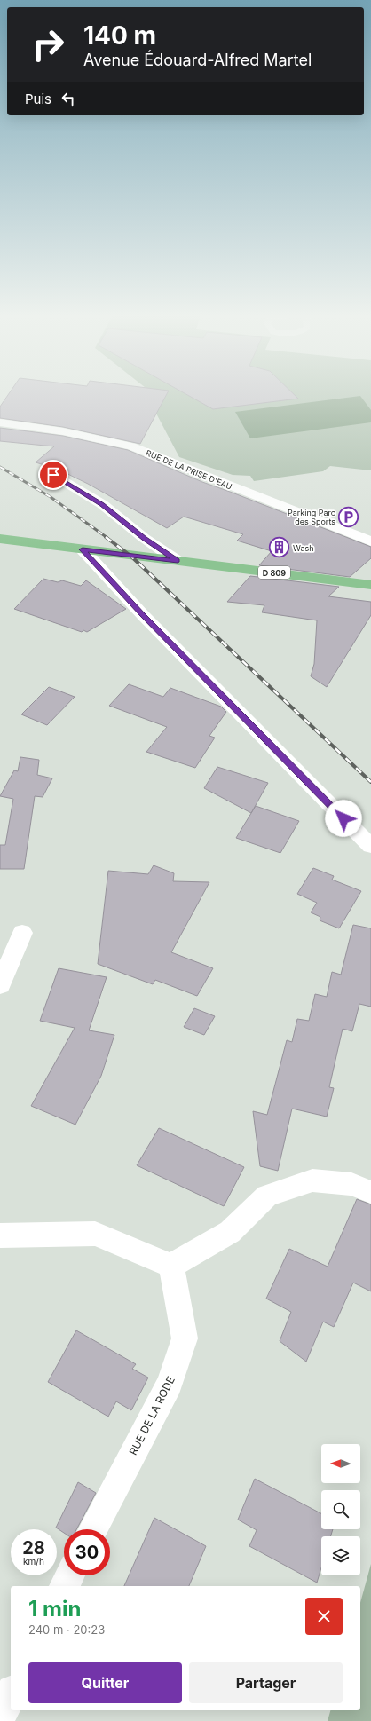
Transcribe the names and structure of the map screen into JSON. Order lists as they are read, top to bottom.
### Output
{
  "streets": {
    "main road": ["D 809"],
    "street": ["RUE DE LA PRISE D'EAU", "RUE DE LA RODE"]
  },
  "places": {
    "parking": ["Parking Parc des Sports"],
    "building": ["Wash"]
  },
  "north": "left",
  "page": {
    "turn": ["140 m", "Avenue Édouard-Alfred Martel"],
    "then": "Puis",
    "speed": "28 km/h",
    "limit": "30",
    "heading": ["1 min", "240 m · 20:23"],
    "buttons": ["Quitter", "Partager"]
  }
}
